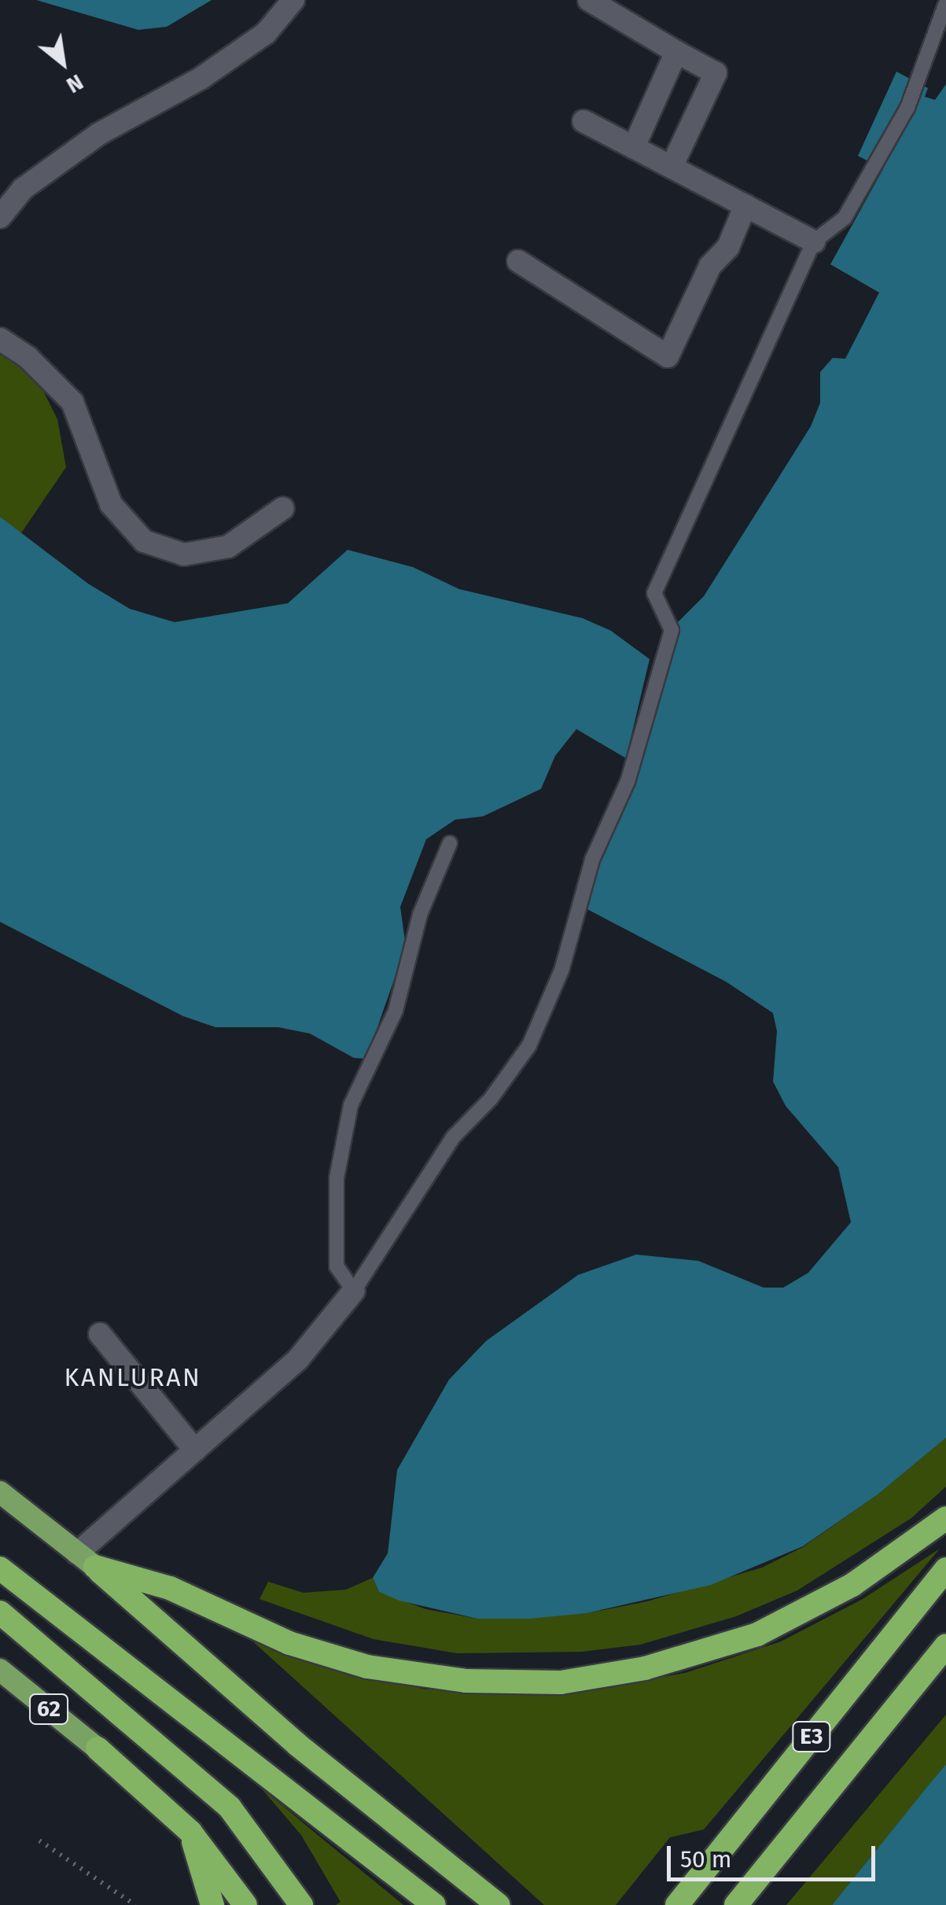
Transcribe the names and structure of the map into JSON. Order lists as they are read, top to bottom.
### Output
{
  "streets": {
    "highway": ["62", "E3"]
  },
  "districts": ["KANLURAN"],
  "scale_bar": "50 m",
  "north": "bottom right"
}
